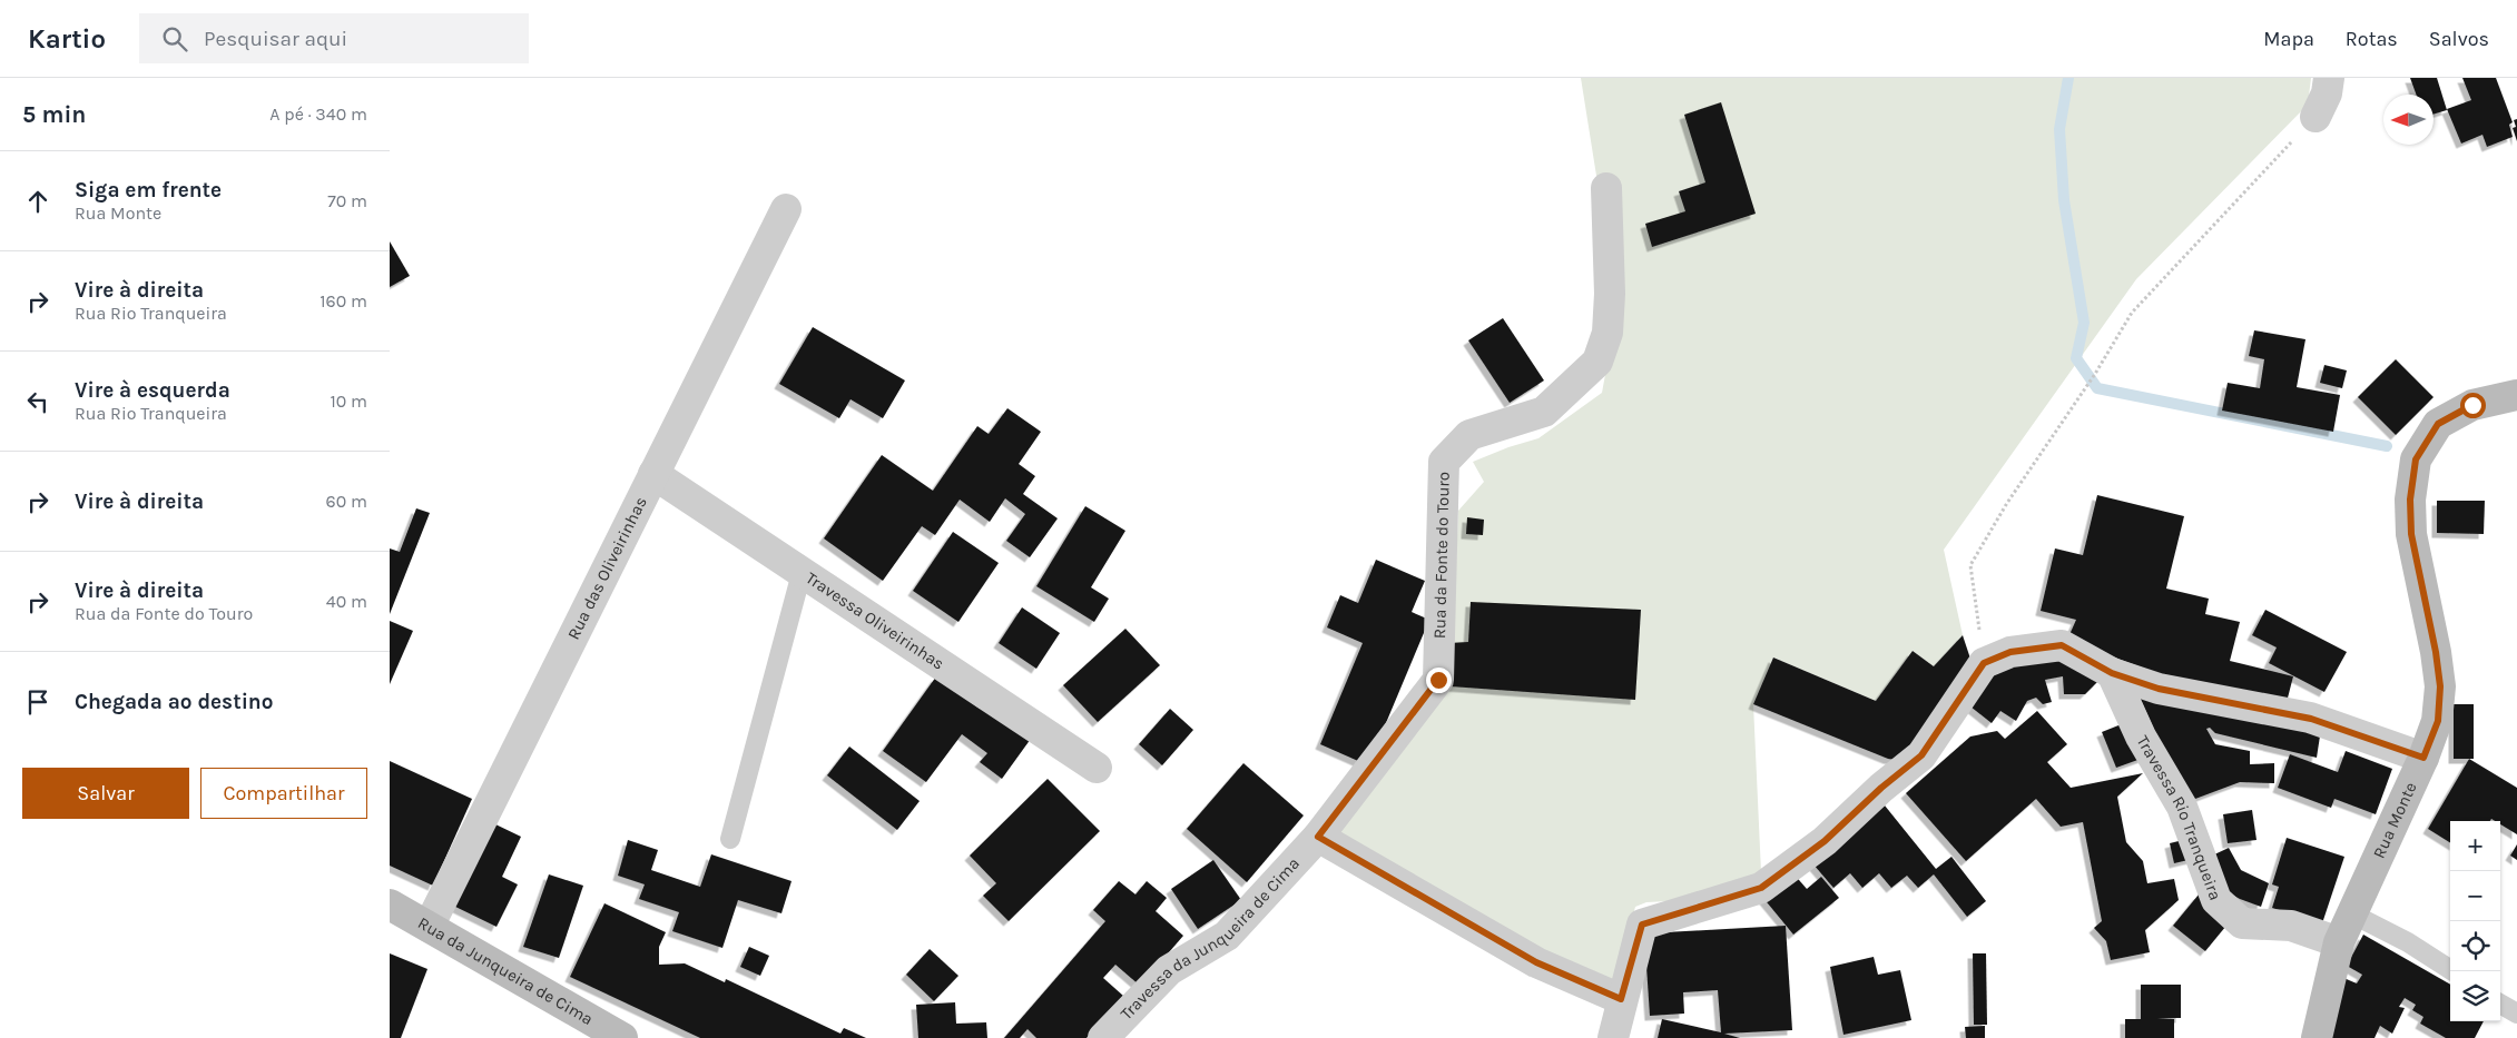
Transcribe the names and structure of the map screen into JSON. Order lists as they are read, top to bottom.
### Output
{
  "streets": {
    "main road": ["Rua Monte", "Rua da Junqueira de Cima"],
    "street": [
      "Rua da Fonte do Touro",
      "Rua das Oliveirinhas",
      "Travessa Oliveirinhas",
      "Travessa Rio Tranqueira",
      "Travessa da Junqueira de Cima"
    ]
  },
  "crossings": [
    ["Rua da Fonte do Touro", "Travessa da Junqueira de Cima"],
    ["Rua das Oliveirinhas", "Travessa Oliveirinhas"],
    ["Rua das Oliveirinhas", "Rua da Junqueira de Cima"],
    ["Travessa Rio Tranqueira", "Rua Monte"]
  ],
  "north": "left",
  "page": {
    "header": "Kartio",
    "search": "Pesquisar aqui",
    "nav": ["Mapa", "Rotas", "Salvos"],
    "heading": ["5 min", "A pé · 340 m"],
    "list": [
      ["Siga em frente", "Rua Monte", "70 m"],
      ["Vire à direita", "Rua Rio Tranqueira", "160 m"],
      ["Vire à esquerda", "Rua Rio Tranqueira", "10 m"],
      ["Vire à direita", "60 m"],
      ["Vire à direita", "Rua da Fonte do Touro", "40 m"],
      "Chegada ao destino"
    ],
    "buttons": ["Salvar", "Compartilhar"],
    "map_buttons": ["+", "−"]
  }
}
